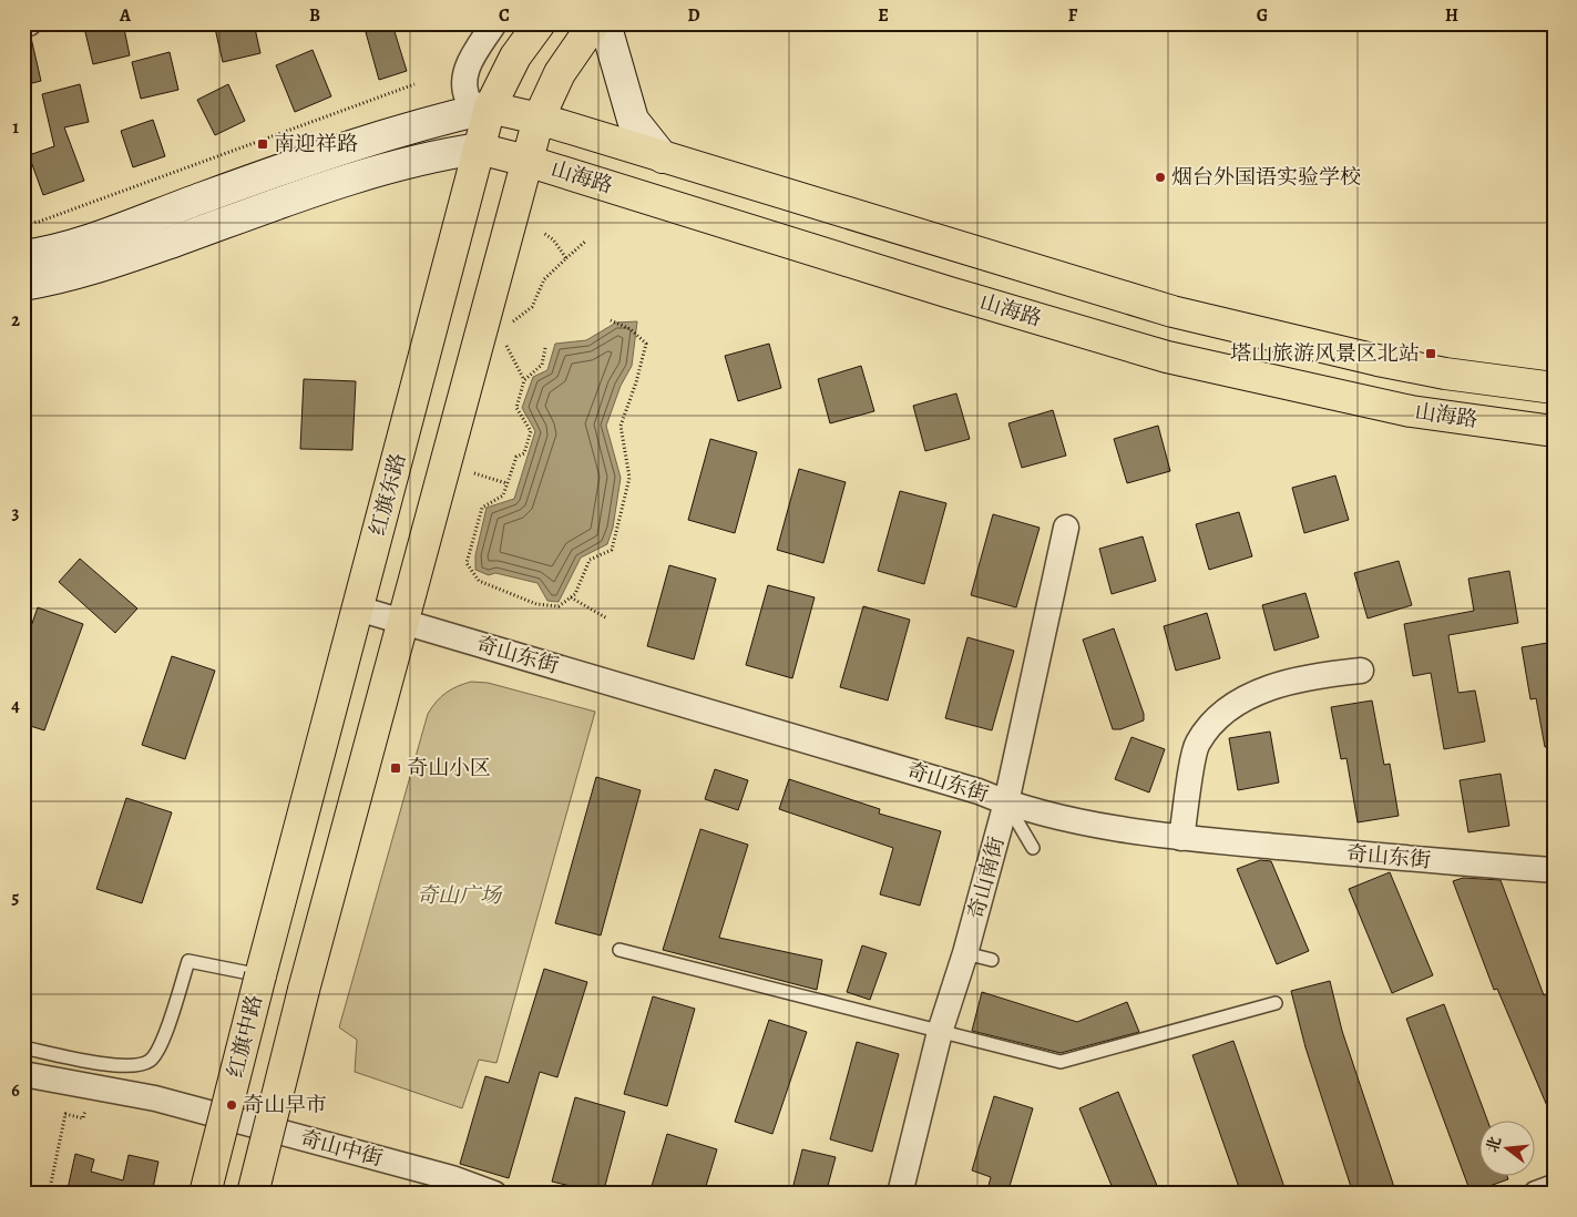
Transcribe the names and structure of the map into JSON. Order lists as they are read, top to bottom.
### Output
{
  "streets": {
    "main road": ["山海路", "红旗东路", "红旗中路"],
    "street": ["奇山东街", "奇山南街", "奇山中街"]
  },
  "crossings": [
    ["山海路", "红旗东路"],
    ["红旗东路", "奇山东街"],
    ["红旗东路", "红旗中路"],
    ["奇山东街", "奇山南街"]
  ],
  "parks": ["奇山广场"],
  "places": {
    "transit": ["南迎祥路", "塔山旅游风景区北站", "奇山小区"],
    "other": ["烟台外国语实验学校", "奇山早市"]
  },
  "north": "left",
  "grid": {
    "columns": [
      "A",
      "B",
      "C",
      "D",
      "E",
      "F",
      "G",
      "H"
    ],
    "rows": [
      "1",
      "2",
      "3",
      "4",
      "5",
      "6"
    ]
  }
}
